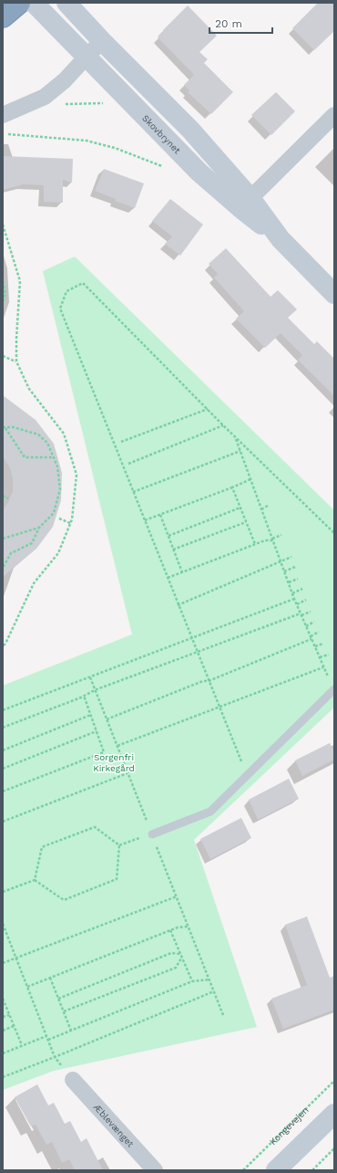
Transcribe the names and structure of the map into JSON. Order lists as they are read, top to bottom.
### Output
{
  "streets": {
    "street": ["Skovbrynet", "Æblevænget"],
    "path": ["Kongevejen"]
  },
  "parks": ["Sorgenfri Kirkegård"],
  "scale_bar": "20 m"
}
